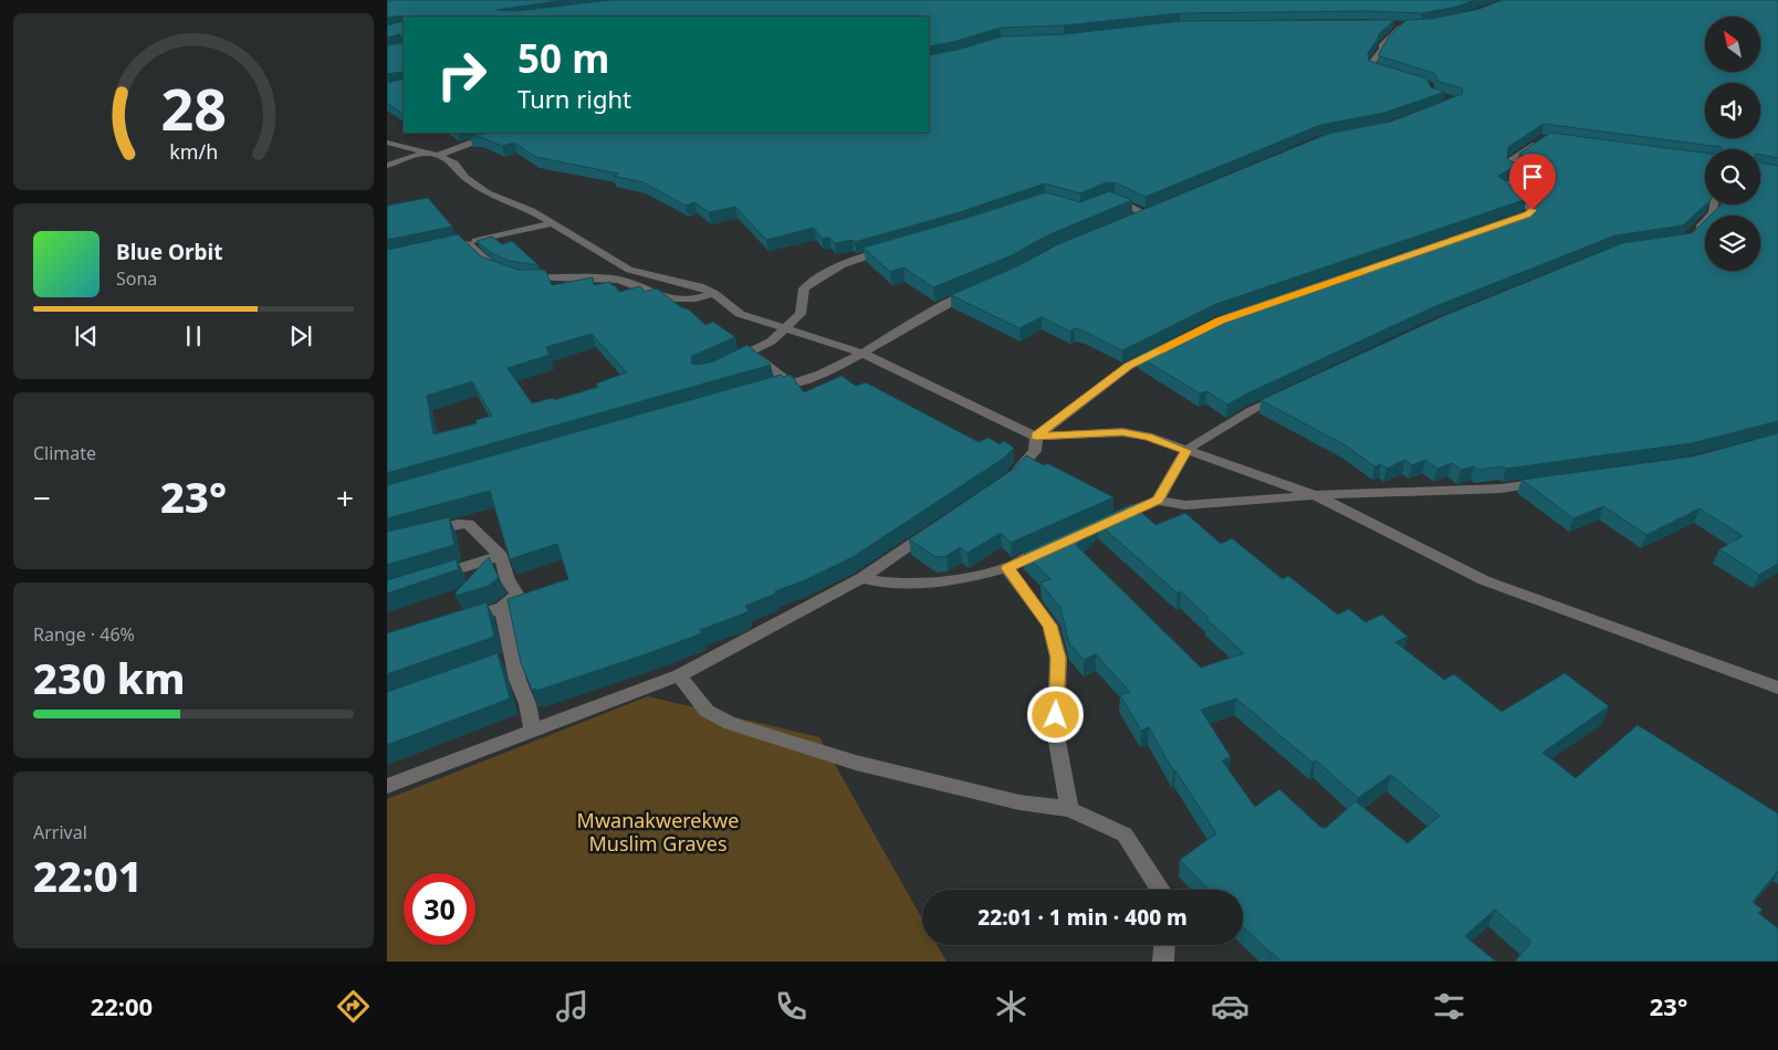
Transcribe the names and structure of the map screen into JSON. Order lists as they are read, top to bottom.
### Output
{
  "parks": ["Mwanakwerekwe Muslim Graves"],
  "north": "top left",
  "page": {
    "turn": ["50 m", "Turn right"],
    "song": ["Blue Orbit", "Sona"],
    "tile": [
      "Climate",
      ["Range · 46%", "230 km"],
      ["Arrival", "22:01"]
    ],
    "heat": ["−", "23°", "+"],
    "limit": "30",
    "trip": "22:01 · 1 min · 400 m",
    "tabs": ["22:00", "23°"],
    "gauge": ["28", "km/h"]
  }
}
